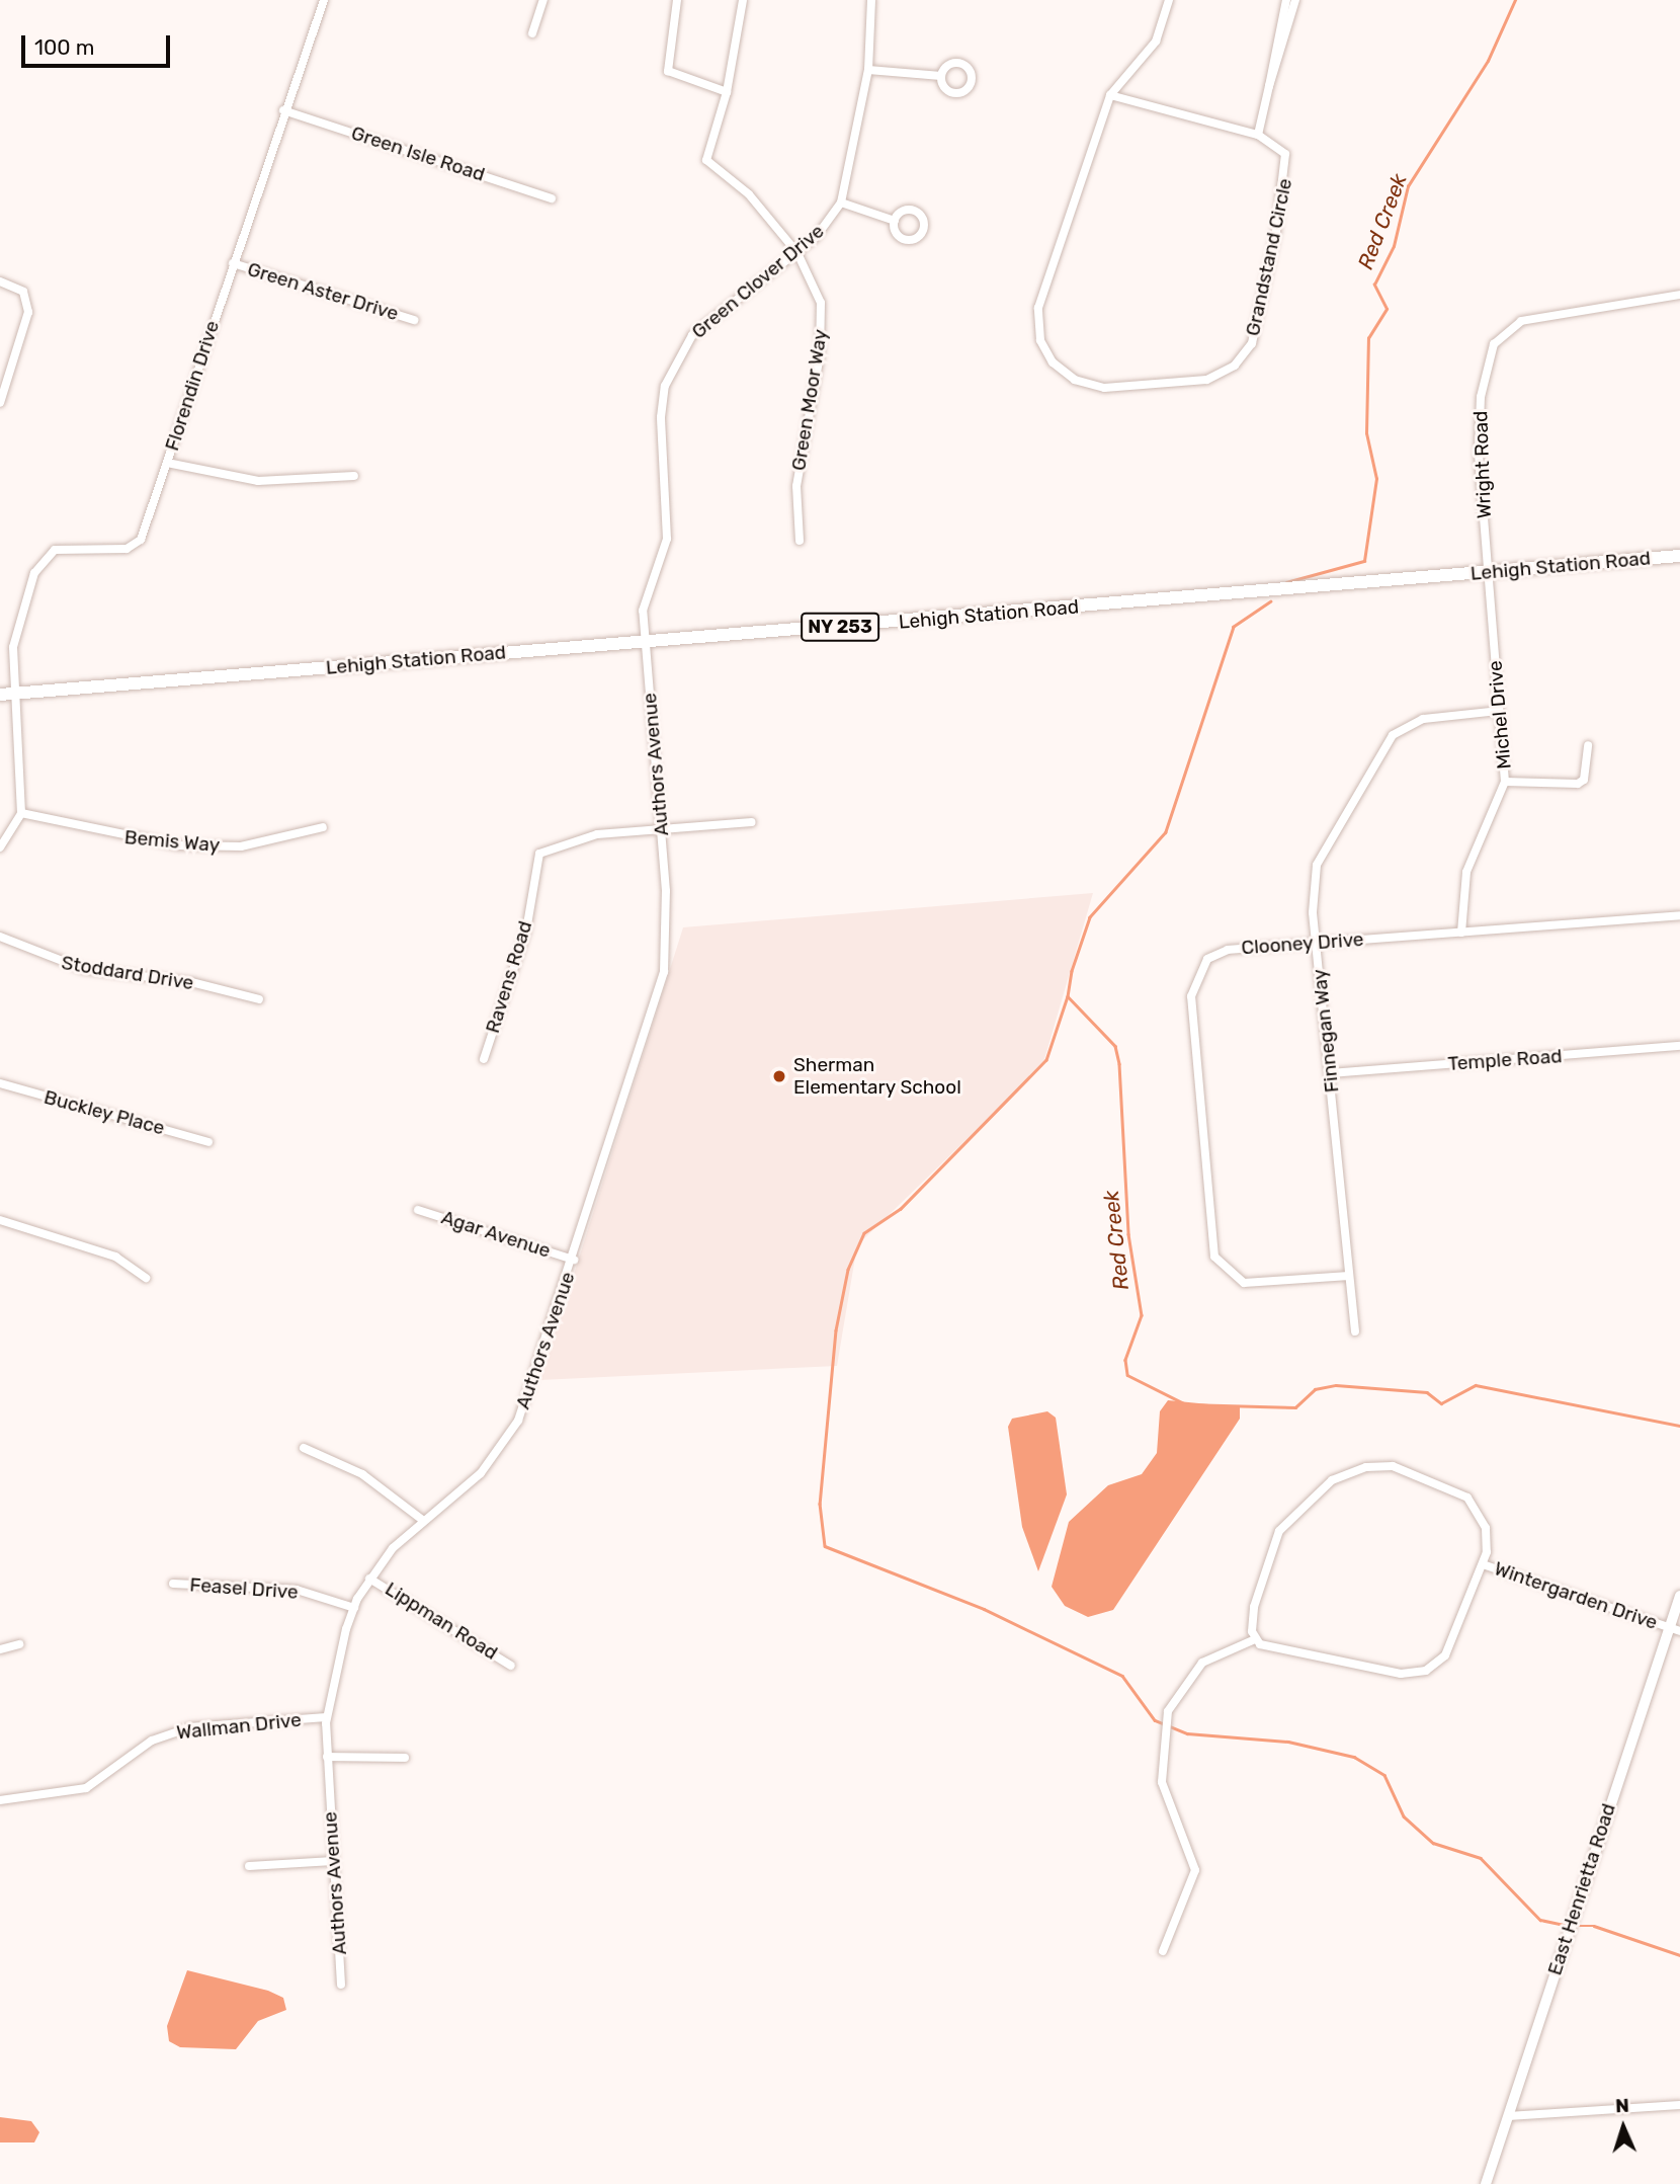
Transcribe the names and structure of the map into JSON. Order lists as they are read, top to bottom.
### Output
{
  "streets": {
    "main road": ["Lehigh Station Road", "NY 253", "East Henrietta Road"],
    "street": [
      "Green Isle Road",
      "Grandstand Circle",
      "Green Clover Drive",
      "Green Aster Drive",
      "Florendin Drive",
      "Green Moor Way",
      "Wright Road",
      "Michel Drive",
      "Authors Avenue",
      "Bemis Way",
      "Clooney Drive",
      "Stoddard Drive",
      "Ravens Road",
      "Finnegan Way",
      "Temple Road",
      "Buckley Place",
      "Agar Avenue",
      "Feasel Drive",
      "Wintergarden Drive",
      "Lippman Road",
      "Wallman Drive"
    ]
  },
  "crossings": [
    ["Green Isle Road", "Florendin Drive"],
    ["Green Clover Drive", "Green Moor Way"],
    ["Green Clover Drive", "Lehigh Station Road"],
    ["Green Clover Drive", "Authors Avenue"],
    ["Green Aster Drive", "Florendin Drive"],
    ["Florendin Drive", "Lehigh Station Road"],
    ["Wright Road", "Lehigh Station Road"],
    ["Wright Road", "Michel Drive"],
    ["Lehigh Station Road", "Michel Drive"],
    ["Lehigh Station Road", "Authors Avenue"],
    ["Michel Drive", "Clooney Drive"],
    ["Michel Drive", "Finnegan Way"],
    ["Authors Avenue", "Ravens Road"],
    ["Authors Avenue", "Agar Avenue"],
    ["Authors Avenue", "Feasel Drive"],
    ["Authors Avenue", "Lippman Road"],
    ["Authors Avenue", "Wallman Drive"],
    ["Clooney Drive", "Finnegan Way"],
    ["Finnegan Way", "Temple Road"],
    ["Wintergarden Drive", "East Henrietta Road"]
  ],
  "water": ["Red Creek"],
  "places": ["Sherman Elementary School"],
  "scale_bar": "100 m",
  "north": "top"
}
